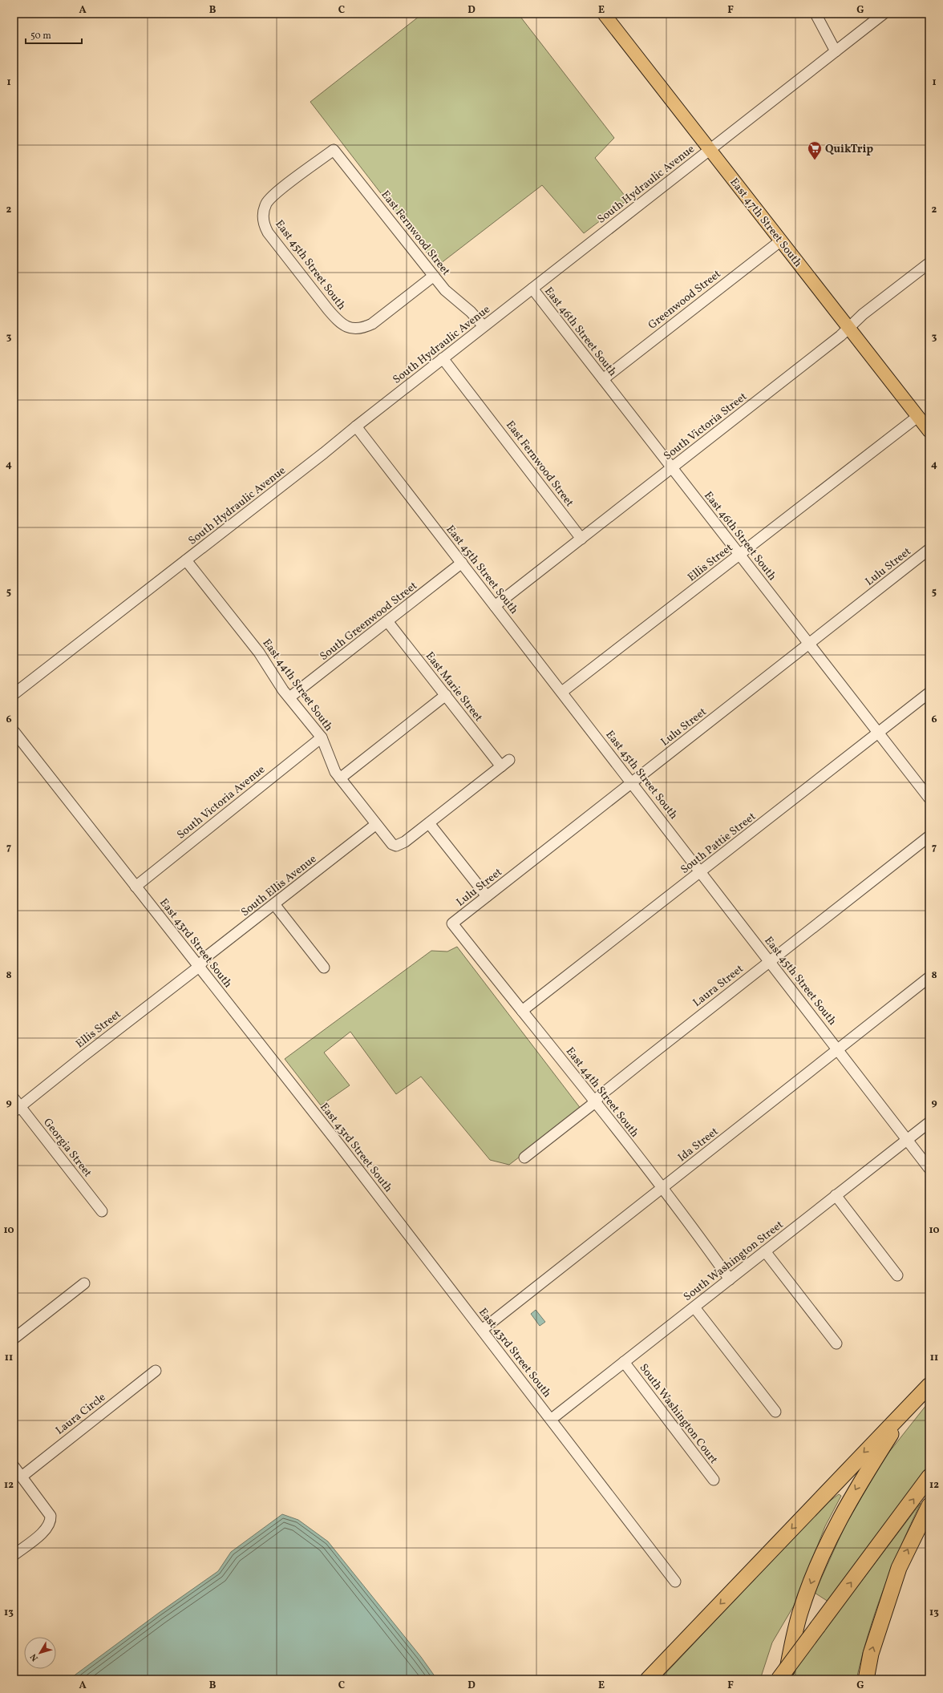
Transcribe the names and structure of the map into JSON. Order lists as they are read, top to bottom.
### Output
{
  "streets": {
    "main road": ["East 47th Street South"],
    "street": [
      "South Hydraulic Avenue",
      "East Fernwood Street",
      "East 45th Street South",
      "Greenwood Street",
      "East 46th Street South",
      "South Victoria Street",
      "Ellis Street",
      "Lulu Street",
      "South Greenwood Street",
      "East 44th Street South",
      "East Marie Street",
      "South Victoria Avenue",
      "South Pattie Street",
      "South Ellis Avenue",
      "East 43rd Street South",
      "Laura Street",
      "Ida Street",
      "Georgia Street",
      "South Washington Street",
      "Laura Circle",
      "South Washington Court"
    ]
  },
  "crossings": [
    ["South Hydraulic Avenue", "East 47th Street South"],
    ["South Hydraulic Avenue", "East Fernwood Street"],
    ["South Hydraulic Avenue", "East 45th Street South"],
    ["South Hydraulic Avenue", "East 46th Street South"],
    ["South Hydraulic Avenue", "East 44th Street South"],
    ["East 47th Street South", "Greenwood Street"],
    ["East 47th Street South", "South Victoria Street"],
    ["East 47th Street South", "Ellis Street"],
    ["East Fernwood Street", "East 45th Street South"],
    ["East Fernwood Street", "South Victoria Street"],
    ["East 45th Street South", "South Victoria Street"],
    ["East 45th Street South", "Ellis Street"],
    ["East 45th Street South", "Lulu Street"],
    ["East 45th Street South", "South Greenwood Street"],
    ["East 45th Street South", "South Pattie Street"],
    ["East 45th Street South", "Laura Street"],
    ["East 45th Street South", "Ida Street"],
    ["East 45th Street South", "South Washington Street"],
    ["Greenwood Street", "East 46th Street South"],
    ["East 46th Street South", "South Victoria Street"],
    ["East 46th Street South", "Ellis Street"],
    ["East 46th Street South", "Lulu Street"],
    ["East 46th Street South", "South Pattie Street"],
    ["Ellis Street", "South Ellis Avenue"],
    ["Ellis Street", "East 43rd Street South"],
    ["Ellis Street", "Georgia Street"],
    ["Lulu Street", "East 44th Street South"],
    ["South Greenwood Street", "East 44th Street South"],
    ["South Greenwood Street", "East Marie Street"],
    ["East 44th Street South", "East Marie Street"],
    ["East 44th Street South", "South Victoria Avenue"],
    ["East 44th Street South", "South Pattie Street"],
    ["East 44th Street South", "South Ellis Avenue"],
    ["East 44th Street South", "Laura Street"],
    ["East 44th Street South", "Ida Street"],
    ["East 44th Street South", "South Washington Street"],
    ["South Victoria Avenue", "East 43rd Street South"],
    ["South Ellis Avenue", "East 43rd Street South"],
    ["East 43rd Street South", "Ida Street"],
    ["East 43rd Street South", "South Washington Street"],
    ["South Washington Street", "South Washington Court"]
  ],
  "places": {
    "supermarket": ["QuikTrip"]
  },
  "scale_bar": "50 m",
  "north": "bottom left",
  "grid": {
    "columns": [
      "A",
      "B",
      "C",
      "D",
      "E",
      "F",
      "G"
    ],
    "rows": [
      "1",
      "2",
      "3",
      "4",
      "5",
      "6",
      "7",
      "8",
      "9",
      "10",
      "11",
      "12",
      "13"
    ]
  }
}
